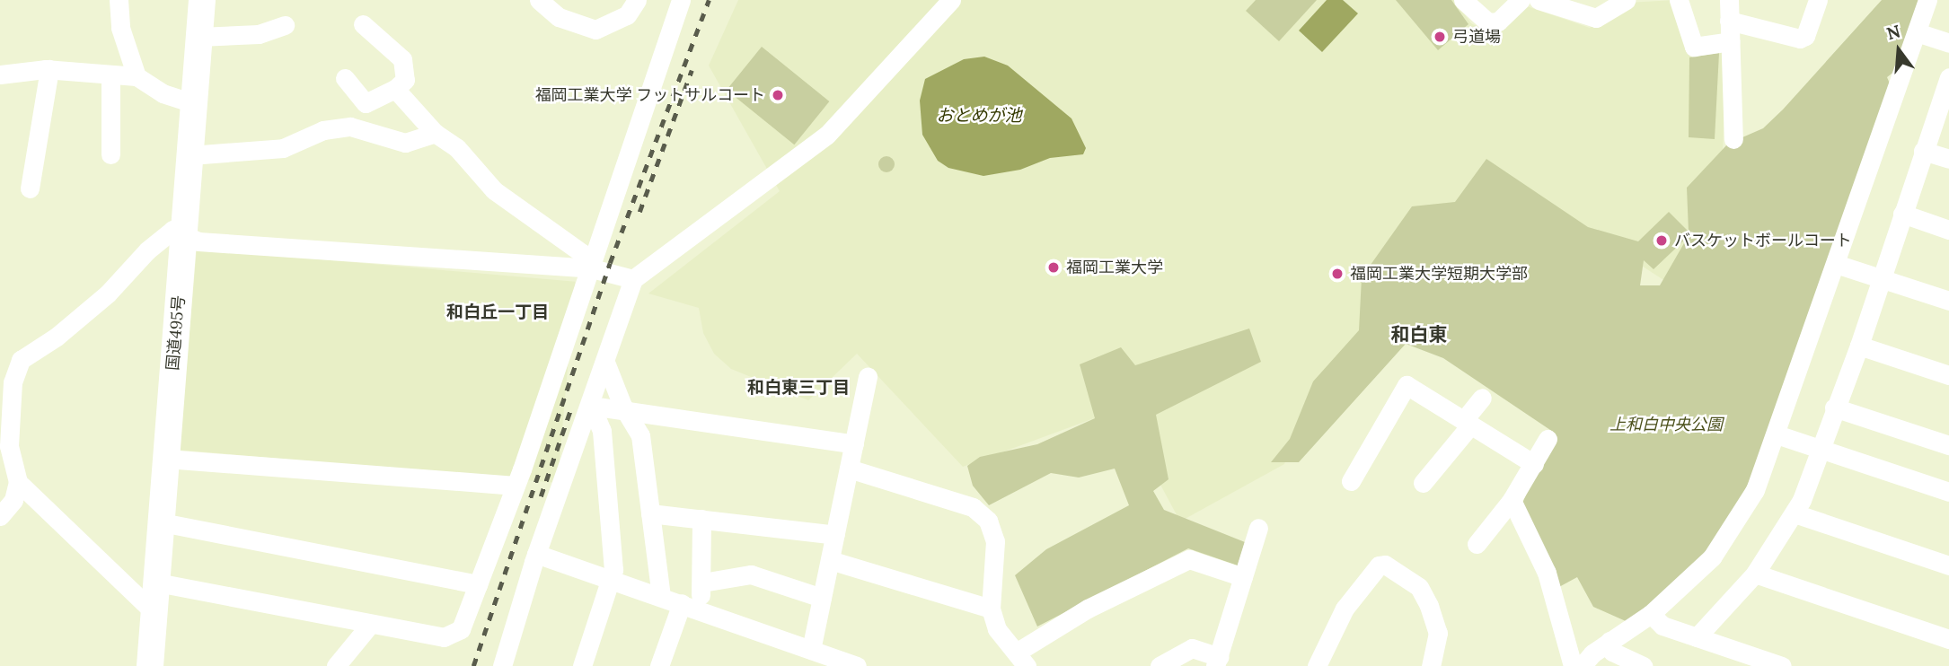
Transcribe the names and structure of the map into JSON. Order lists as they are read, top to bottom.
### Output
{
  "streets": {
    "highway": ["国道495号"]
  },
  "districts": ["和白丘一丁目", "和白東", "和白東三丁目"],
  "water": ["おとめが池"],
  "parks": ["上和白中央公園"],
  "places": [
    "弓道場",
    "福岡工業大学 フットサルコート",
    "バスケットボールコート",
    "福岡工業大学",
    "福岡工業大学短期大学部"
  ],
  "north": "top"
}
